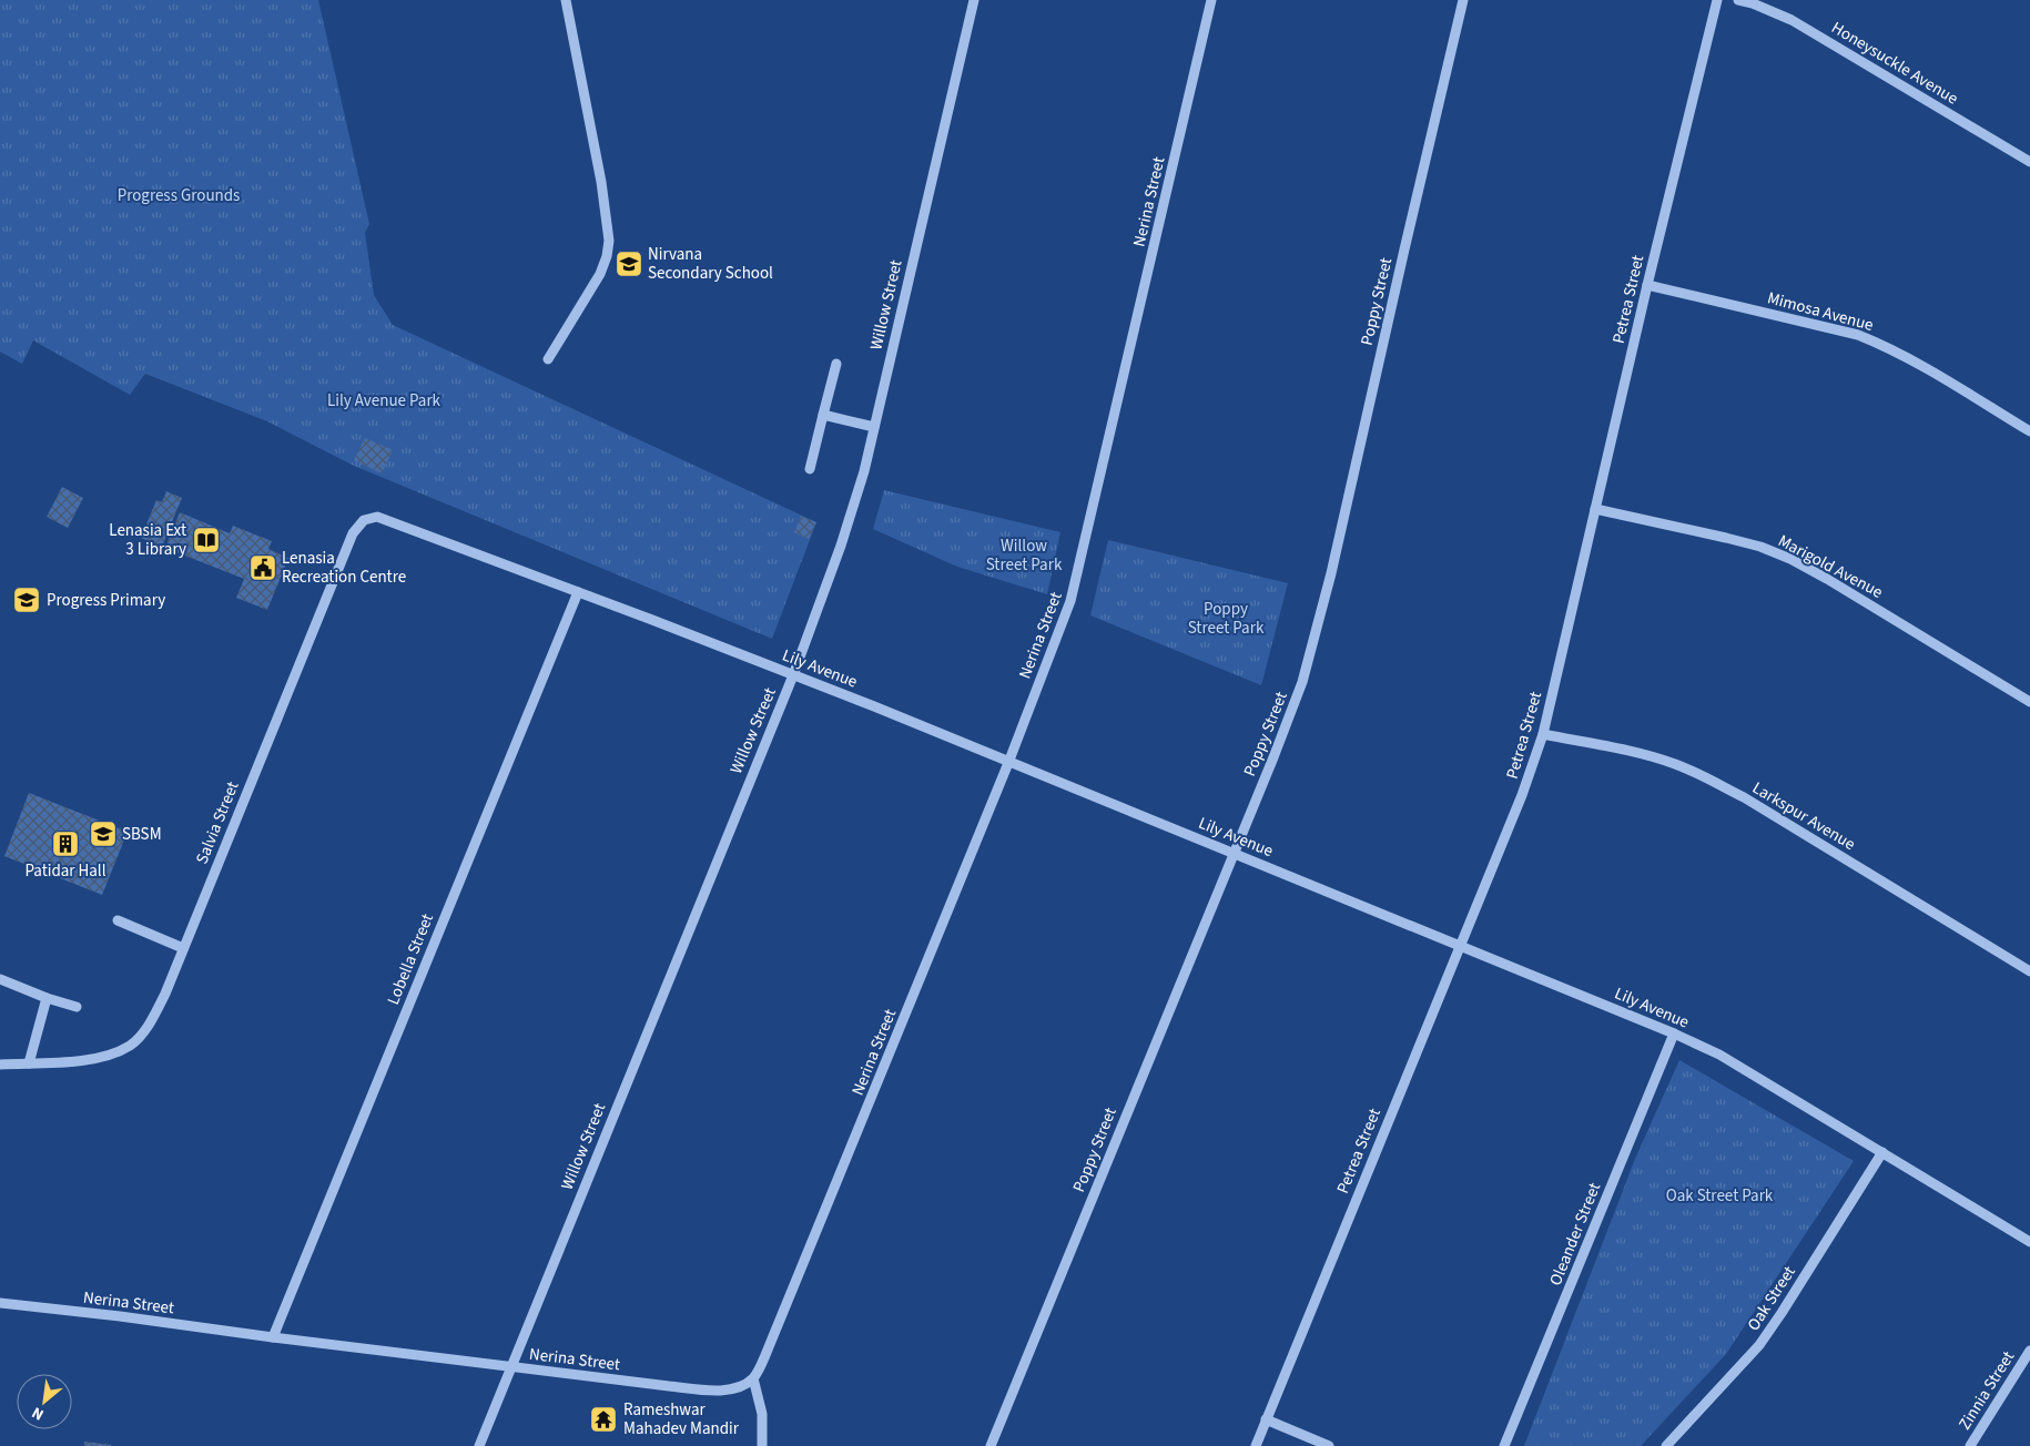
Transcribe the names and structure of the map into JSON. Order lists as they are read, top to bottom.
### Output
{
  "streets": {
    "street": [
      "Honeysuckle Avenue",
      "Nerina Street",
      "Petrea Street",
      "Poppy Street",
      "Willow Street",
      "Mimosa Avenue",
      "Marigold Avenue",
      "Lily Avenue",
      "Larkspur Avenue",
      "Salvia Street",
      "Lobella Street",
      "Oleander Street",
      "Oak Street",
      "Zinnia Street"
    ]
  },
  "crossings": [
    ["Nerina Street", "Willow Street"],
    ["Nerina Street", "Lily Avenue"],
    ["Nerina Street", "Lobella Street"],
    ["Petrea Street", "Mimosa Avenue"],
    ["Petrea Street", "Marigold Avenue"],
    ["Petrea Street", "Lily Avenue"],
    ["Petrea Street", "Larkspur Avenue"],
    ["Poppy Street", "Lily Avenue"],
    ["Willow Street", "Lily Avenue"],
    ["Lily Avenue", "Salvia Street"],
    ["Lily Avenue", "Lobella Street"],
    ["Lily Avenue", "Oleander Street"],
    ["Lily Avenue", "Oak Street"]
  ],
  "parks": [
    "Progress Grounds",
    "Lily Avenue Park",
    "Willow Street Park",
    "Poppy Street Park",
    "Oak Street Park"
  ],
  "places": {
    "school or university": ["Nirvana Secondary School", "Progress Primary", "SBSM"],
    "library": ["Lenasia Ext 3 Library"],
    "public building": ["Lenasia Recreation Centre"],
    "building": ["Patidar Hall"],
    "temple": ["Rameshwar Mahadev Mandir"]
  },
  "north": "bottom left"
}
